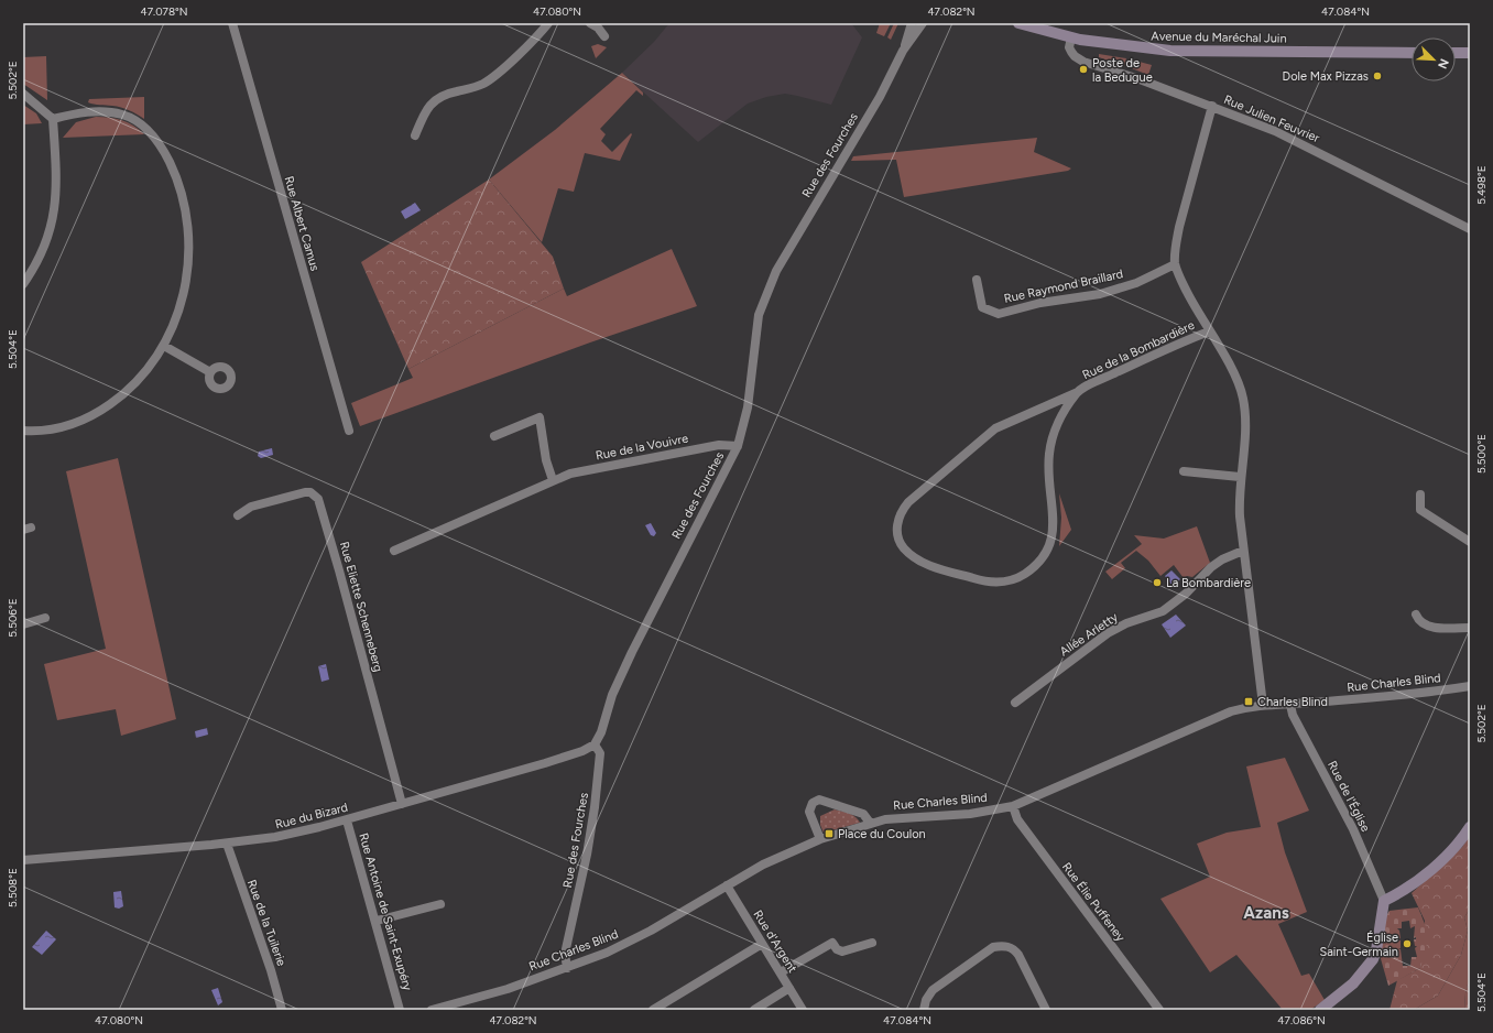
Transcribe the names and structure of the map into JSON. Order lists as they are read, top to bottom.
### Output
{
  "streets": {
    "main road": ["Avenue du Maréchal Juin"],
    "street": [
      "Rue Julien Feuvrier",
      "Rue des Fourches",
      "Rue Albert Camus",
      "Rue Raymond Braillard",
      "Rue de la Bombardière",
      "Rue de la Vouivre",
      "Rue Eliette Schenneberg",
      "Allée Arletty",
      "Rue Charles Blind",
      "Rue de l'Église",
      "Rue du Bizard",
      "Rue Élie Puffeney",
      "Rue Antoine de Saint-Exupéry",
      "Rue de la Tuilerie",
      "Rue d'Argent"
    ]
  },
  "crossings": [
    ["Avenue du Maréchal Juin", "Rue Julien Feuvrier"],
    ["Rue des Fourches", "Rue de la Vouivre"],
    ["Rue des Fourches", "Rue Charles Blind"],
    ["Rue des Fourches", "Rue du Bizard"],
    ["Rue Eliette Schenneberg", "Rue du Bizard"],
    ["Rue Charles Blind", "Rue de l'Église"],
    ["Rue Charles Blind", "Rue Élie Puffeney"],
    ["Rue Charles Blind", "Rue d'Argent"],
    ["Rue du Bizard", "Rue Antoine de Saint-Exupéry"],
    ["Rue du Bizard", "Rue de la Tuilerie"]
  ],
  "districts": ["Azans"],
  "places": {
    "other": [
      "Poste de la Bedugue",
      "Dole Max Pizzas",
      "La Bombardière",
      "Église Saint-Germain"
    ],
    "transit": ["Charles Blind", "Place du Coulon"]
  },
  "north": "bottom right",
  "coordinates": [
    "47.078°N",
    "47.080°N",
    "47.082°N",
    "47.084°N",
    "5.502°E",
    "5.498°E",
    "5.504°E",
    "5.500°E",
    "5.506°E",
    "5.508°E",
    "47.086°N"
  ]
}
